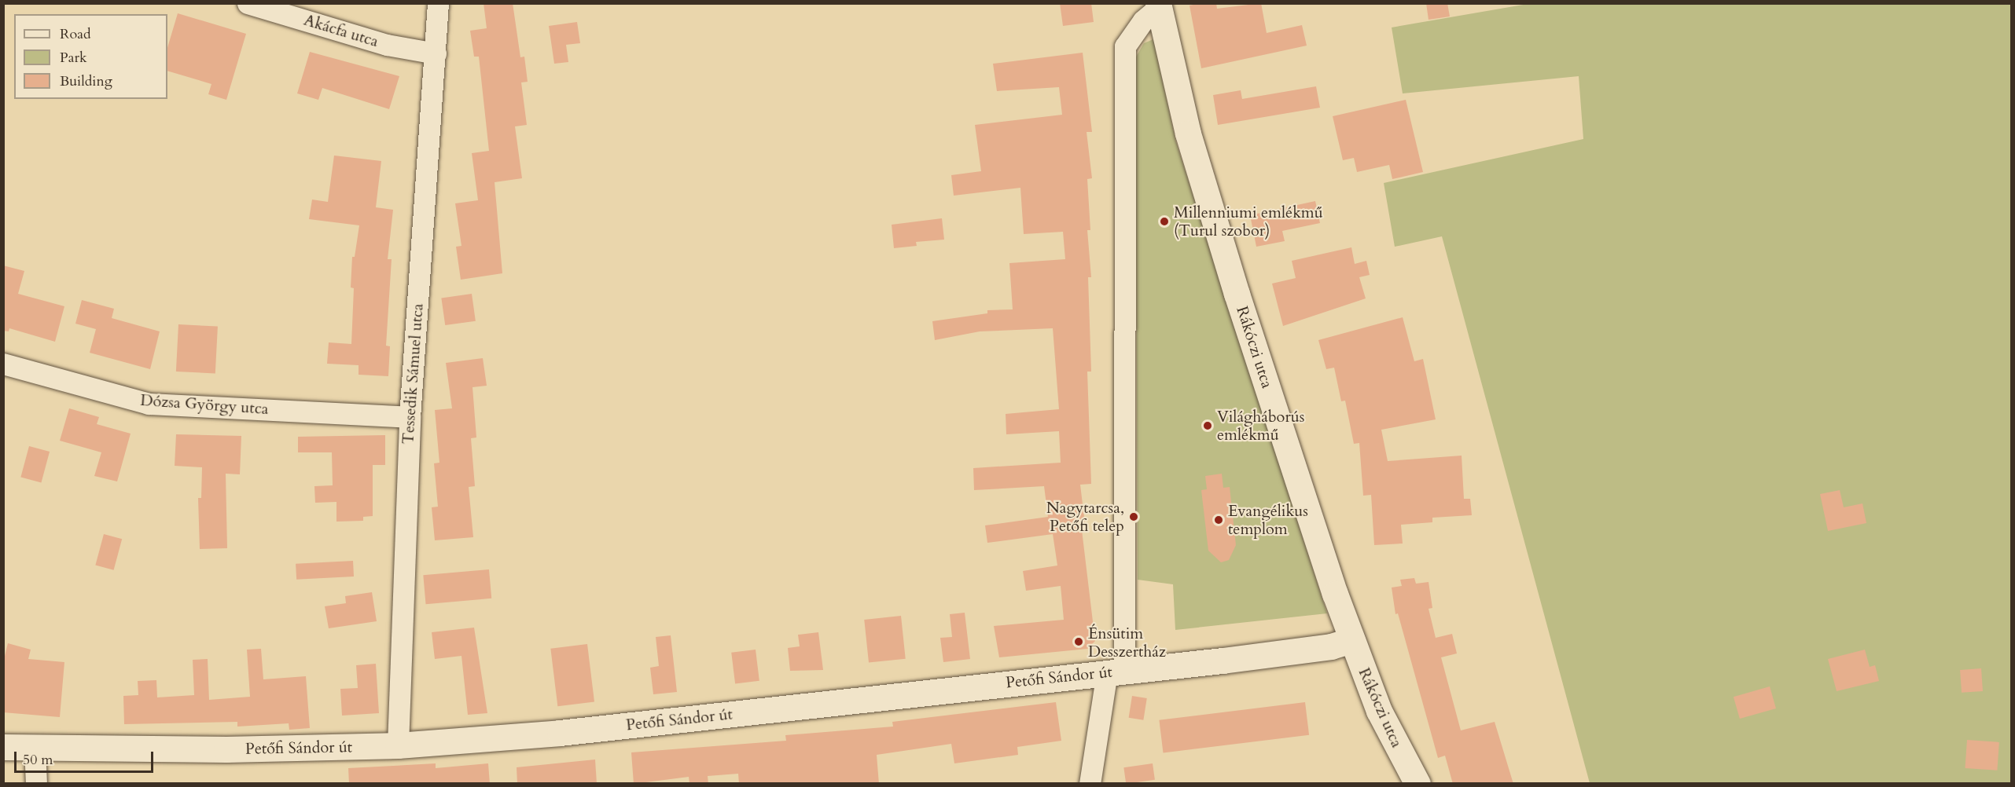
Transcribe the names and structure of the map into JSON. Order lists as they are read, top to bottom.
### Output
{
  "streets": {
    "main road": ["Rákóczi utca", "Petőfi Sándor út"],
    "street": ["Akácfa utca", "Tessedik Sámuel utca", "Dózsa György utca"]
  },
  "crossings": [
    ["Akácfa utca", "Tessedik Sámuel utca"],
    ["Rákóczi utca", "Petőfi Sándor út"],
    ["Tessedik Sámuel utca", "Dózsa György utca"],
    ["Tessedik Sámuel utca", "Petőfi Sándor út"]
  ],
  "places": [
    "Millenniumi emlékmű (Turul szobor)",
    "Világháborús emlékmű",
    "Nagytarcsa, Petőfi telep",
    "Evangélikus templom",
    "Énsütim Desszertház"
  ],
  "legend": ["Road", "Park", "Building"],
  "scale_bar": "50 m"
}
